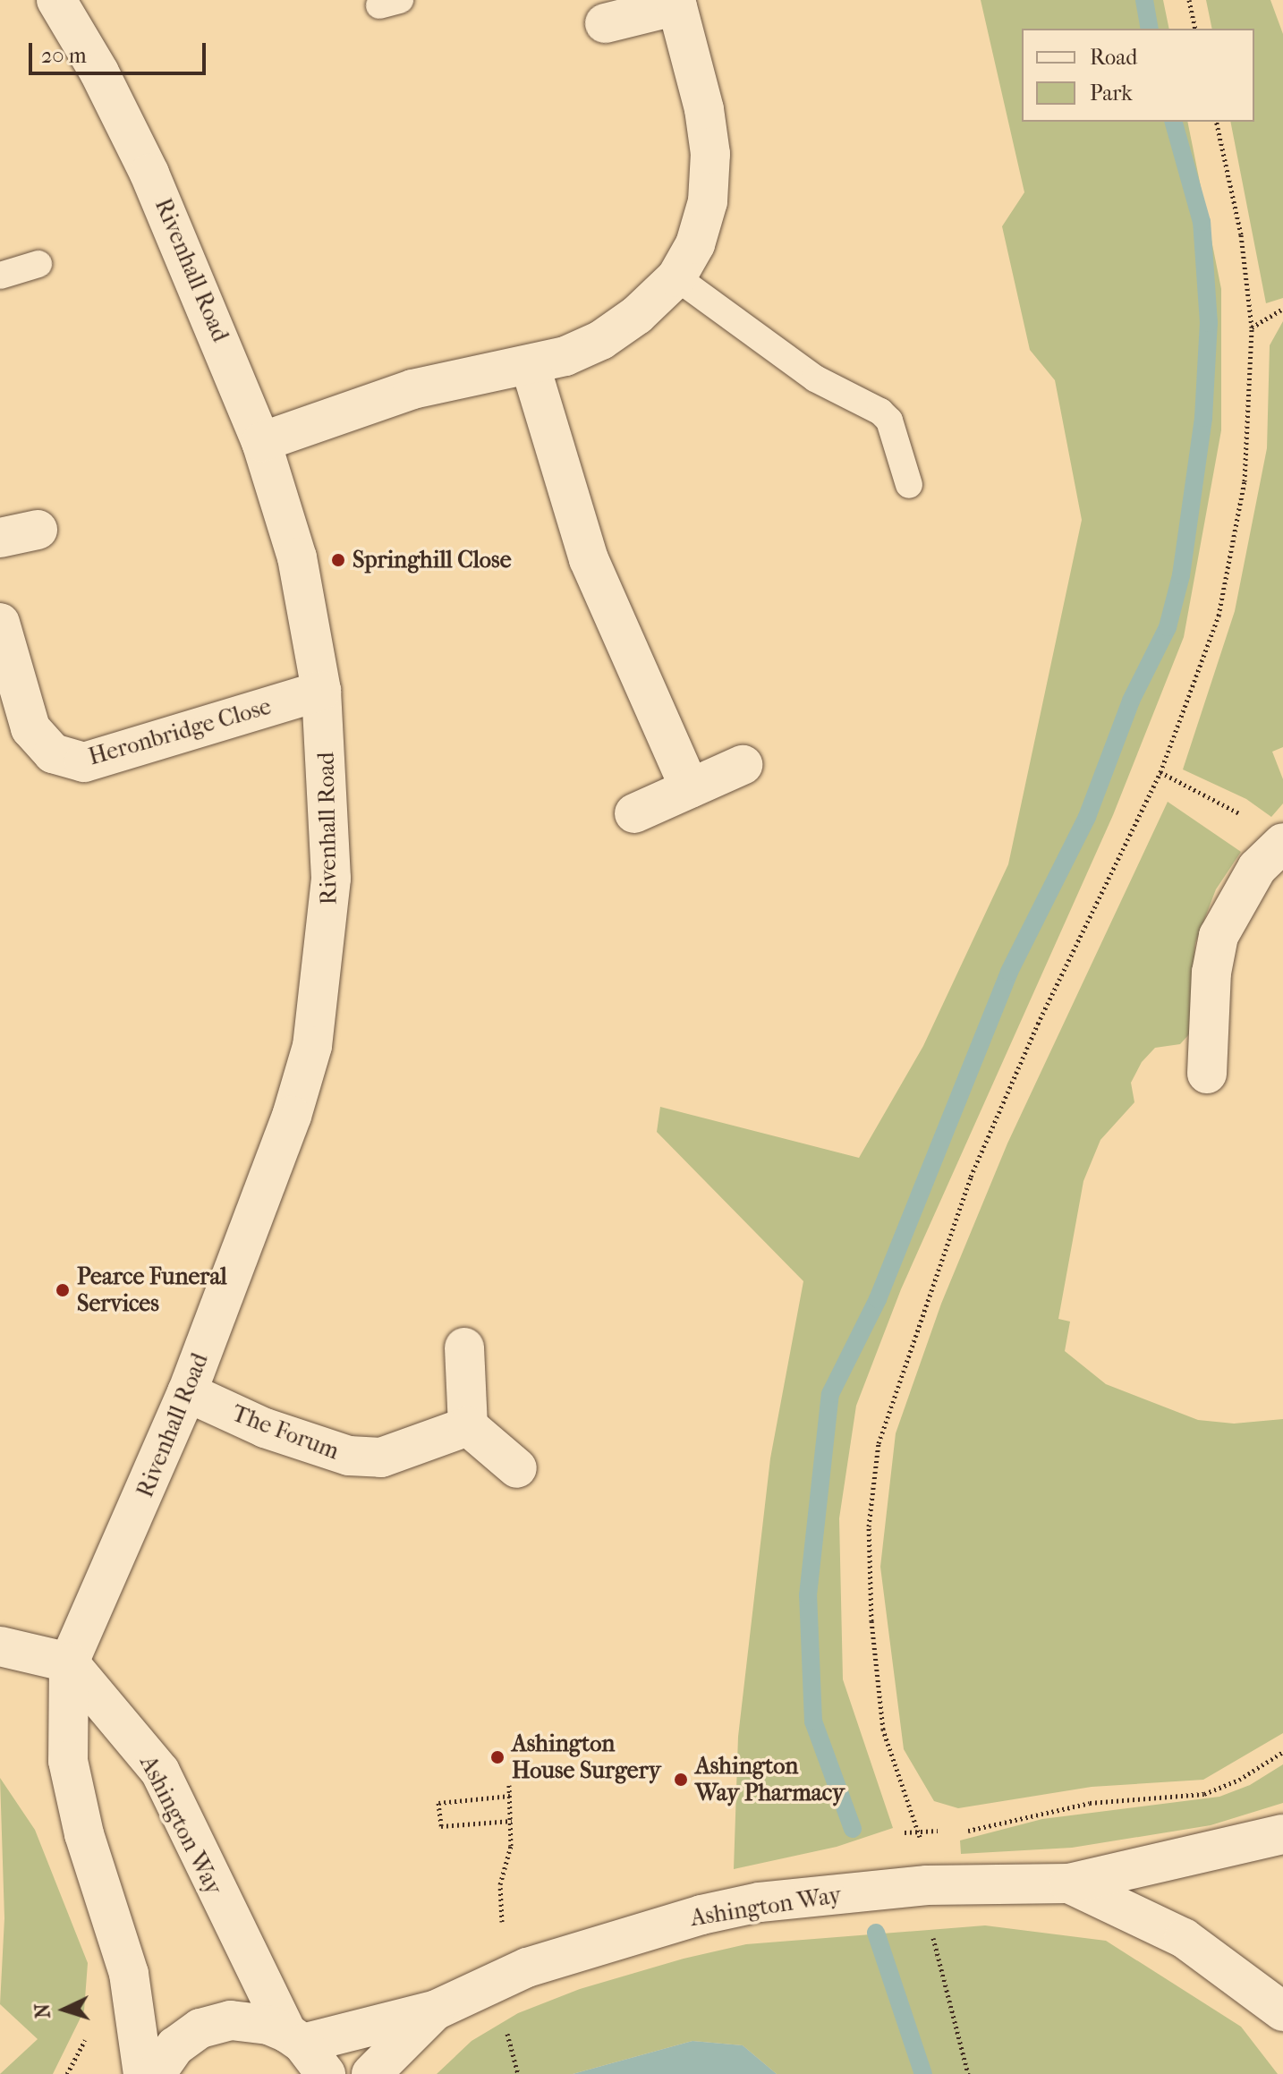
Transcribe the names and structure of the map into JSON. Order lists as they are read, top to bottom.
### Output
{
  "streets": {
    "street": [
      "Rivenhall Road",
      "Heronbridge Close",
      "The Forum",
      "Ashington Way"
    ]
  },
  "crossings": [
    ["Rivenhall Road", "Heronbridge Close"],
    ["Rivenhall Road", "The Forum"],
    ["Rivenhall Road", "Ashington Way"]
  ],
  "places": [
    "Springhill Close",
    "Pearce Funeral Services",
    "Ashington House Surgery",
    "Ashington Way Pharmacy"
  ],
  "legend": ["Road", "Park"],
  "scale_bar": "20 m",
  "north": "left"
}
